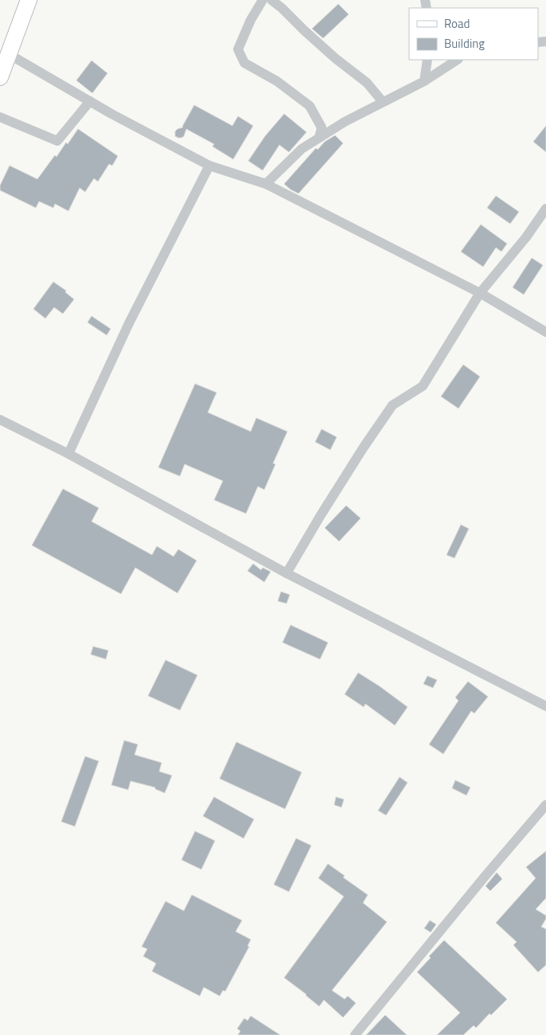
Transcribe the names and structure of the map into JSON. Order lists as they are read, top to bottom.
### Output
{
  "legend": ["Road", "Building"]
}
